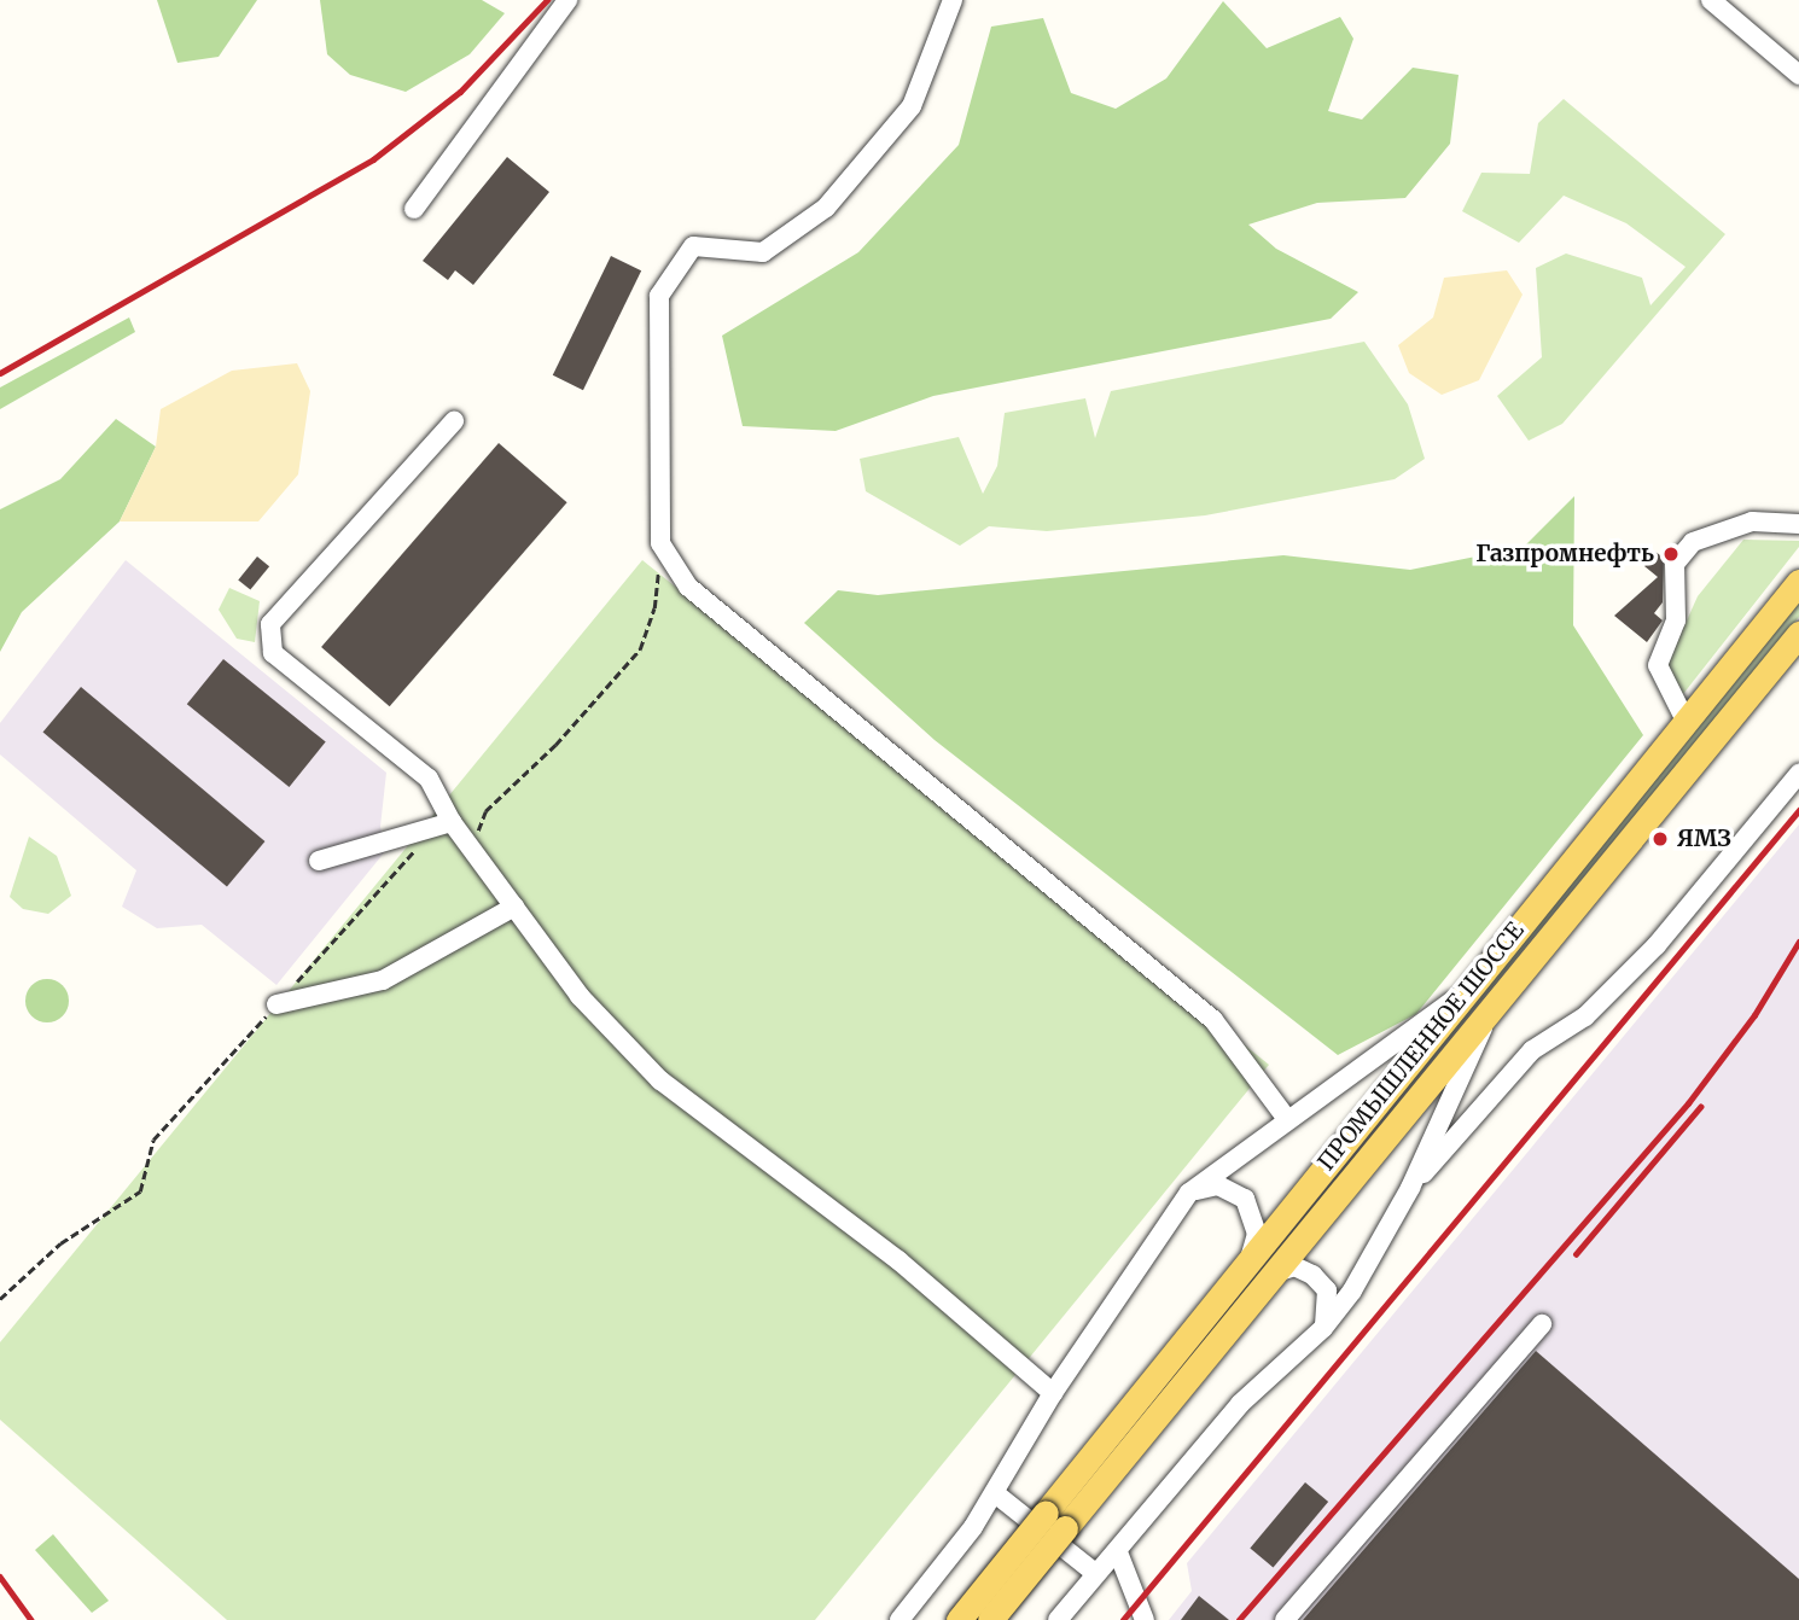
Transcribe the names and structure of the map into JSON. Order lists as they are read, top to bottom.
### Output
{
  "streets": {
    "main road": ["ПРОМЫШЛЕННОЕ ШОССЕ"]
  },
  "places": ["Газпромнефть", "ЯМЗ"]
}
